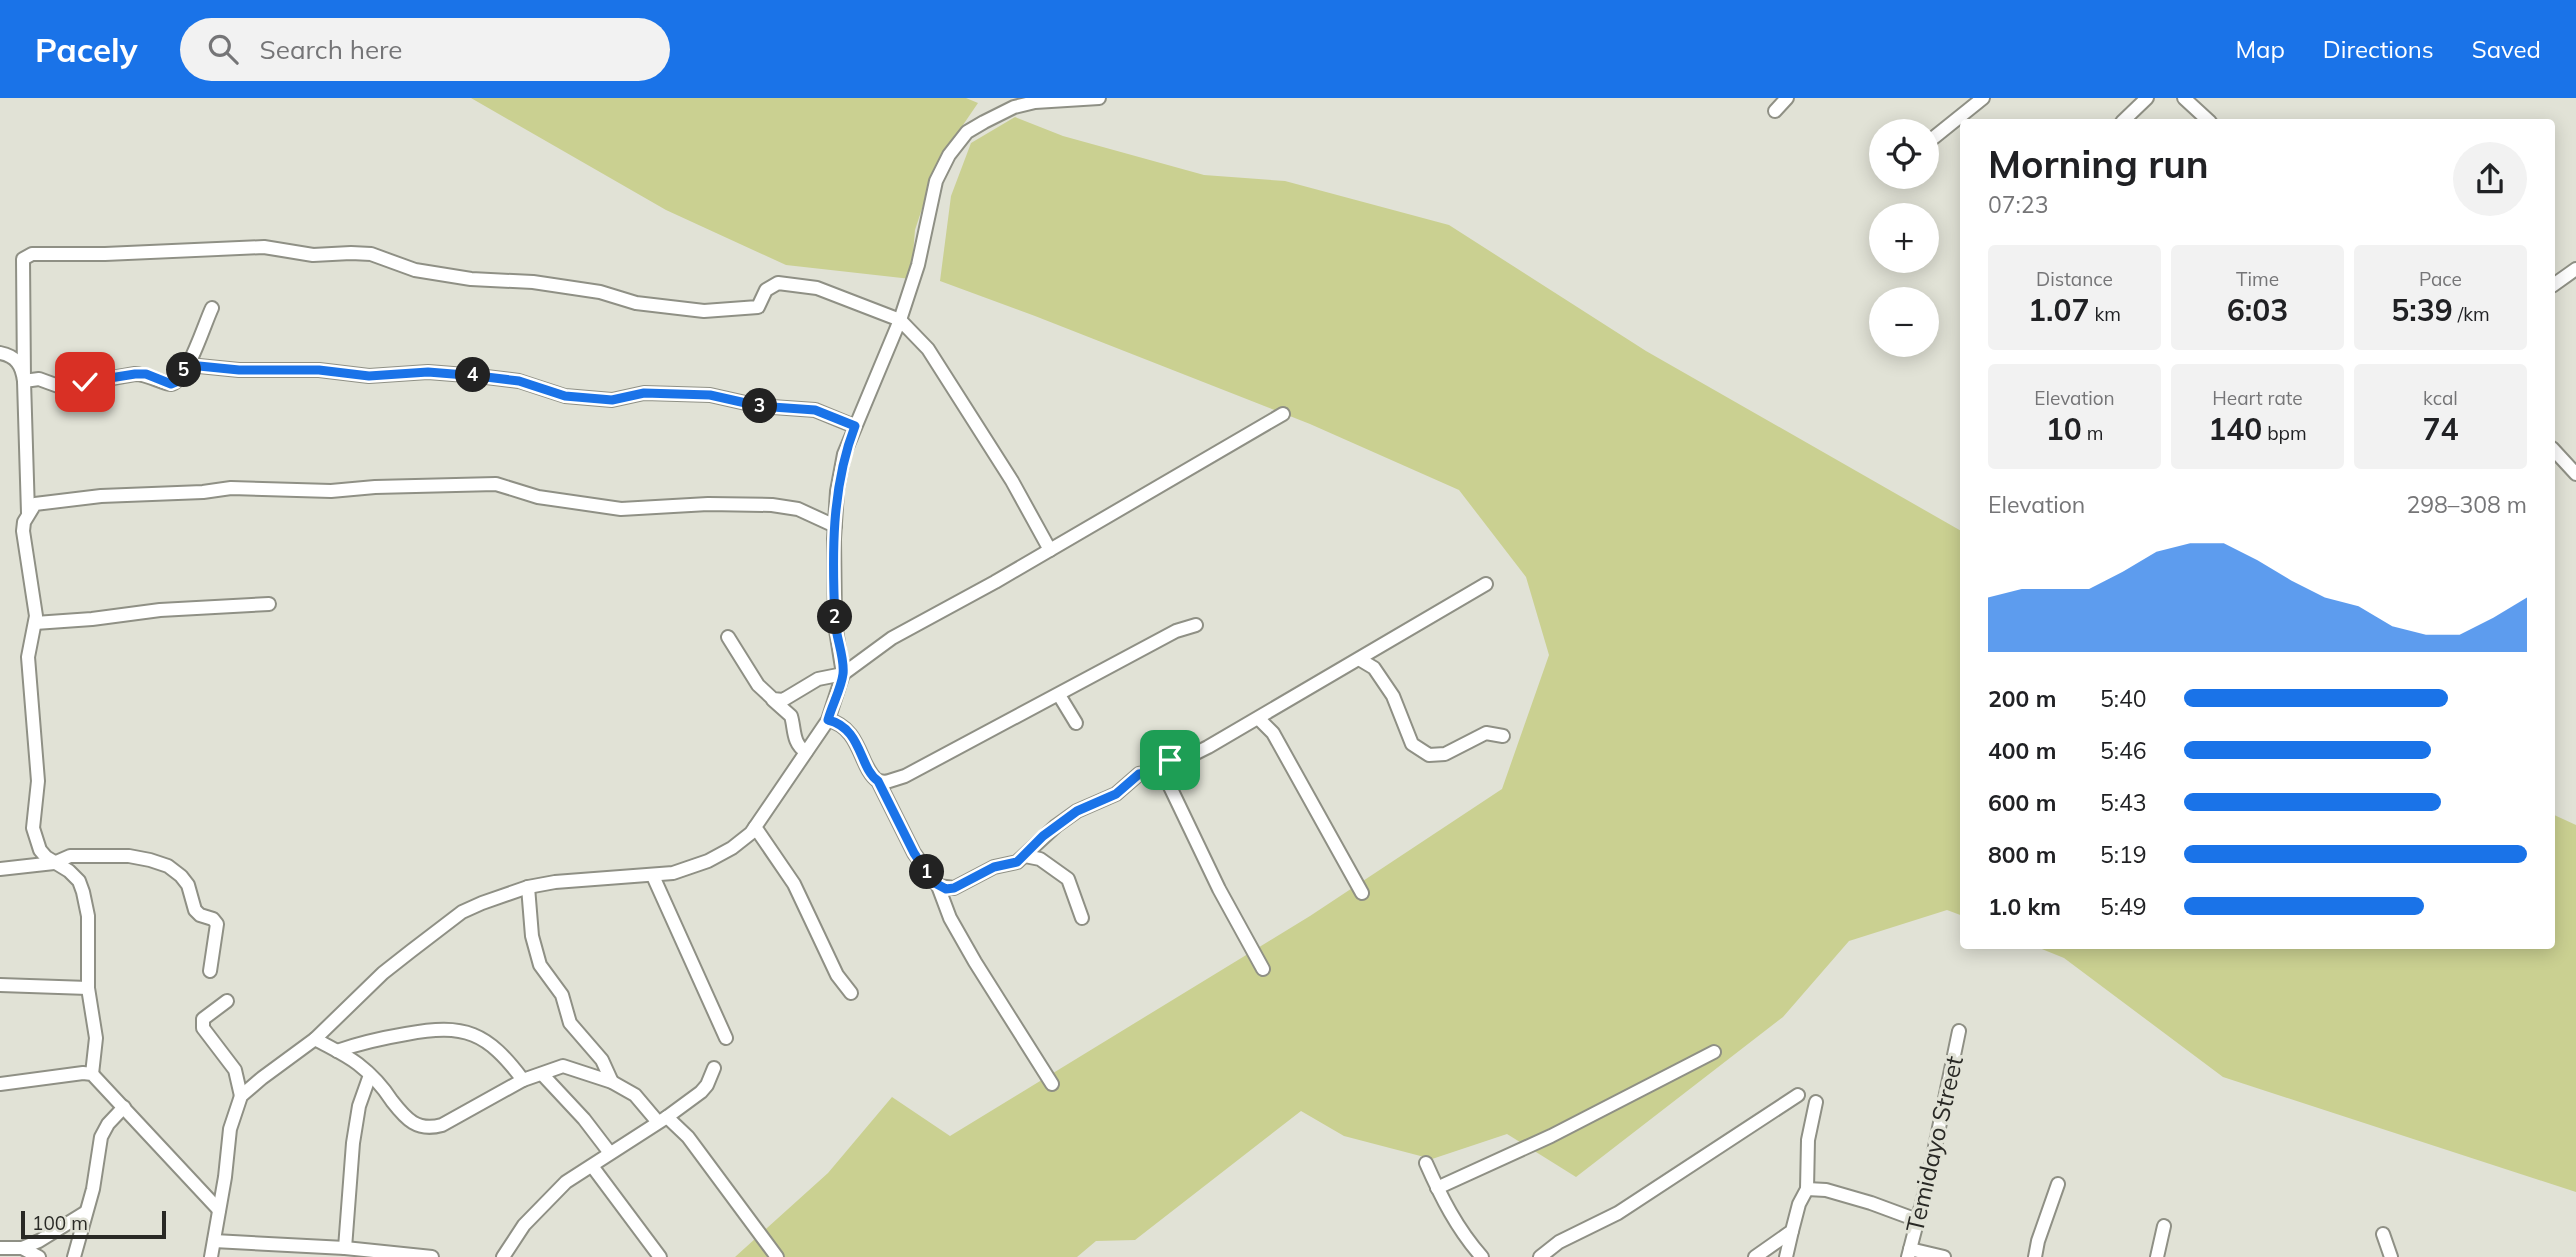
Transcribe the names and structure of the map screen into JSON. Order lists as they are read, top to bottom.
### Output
{
  "streets": {
    "street": ["Temidayo Street"]
  },
  "scale_bar": "100 m",
  "page": {
    "header": "Pacely",
    "search": "Search here",
    "nav": ["Map", "Directions", "Saved"],
    "map_buttons": ["+", "−"],
    "heading": ["Morning run", "07:23"],
    "stats": [
      ["Distance", "1.07 km"],
      ["Time", "6:03"],
      ["Pace", "5:39 /km"],
      ["Elevation", "10 m"],
      ["Heart rate", "140 bpm"],
      ["kcal", "74"]
    ],
    "pins": [
      "5",
      "4",
      "3",
      "2",
      "1"
    ],
    "chart": ["Elevation", "298–308 m"],
    "list": [
      {
        "name": "200 m",
        "note": "5:40"
      },
      {
        "name": "400 m",
        "note": "5:46"
      },
      {
        "name": "600 m",
        "note": "5:43"
      },
      {
        "name": "800 m",
        "note": "5:19"
      },
      {
        "name": "1.0 km",
        "note": "5:49"
      }
    ],
    "scale": "100 m"
  }
}
